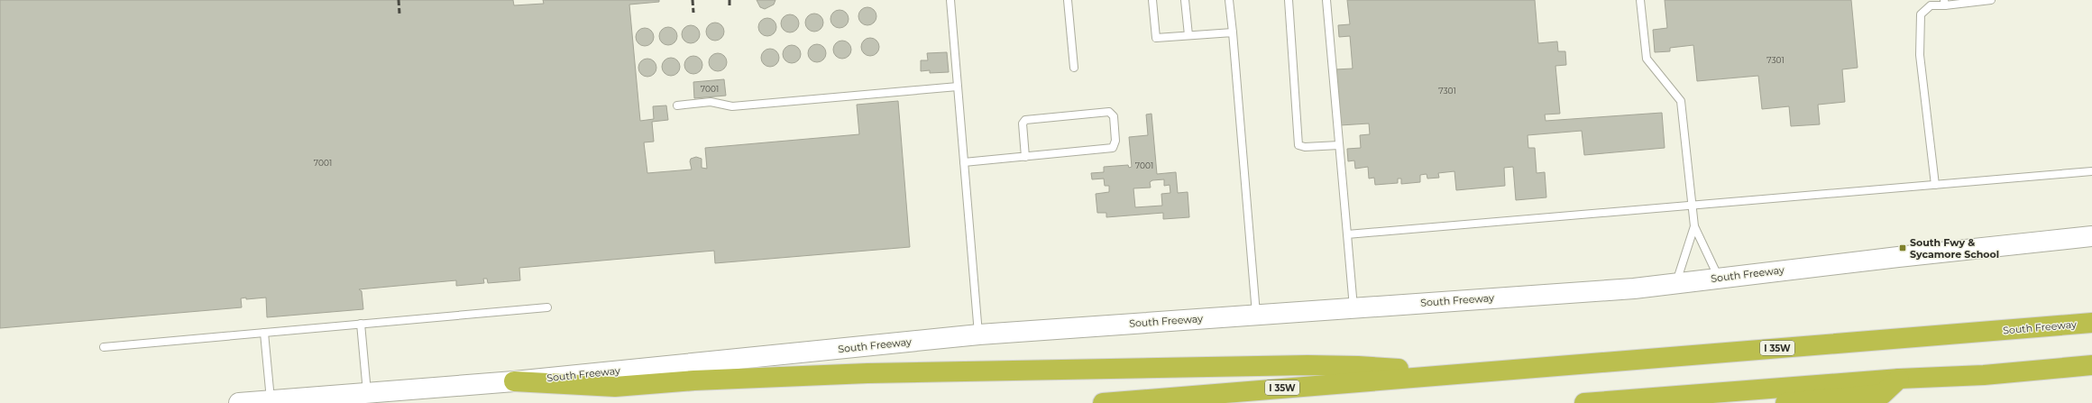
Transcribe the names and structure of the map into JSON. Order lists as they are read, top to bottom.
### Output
{
  "streets": {
    "highway": ["South Freeway", "I 35W"]
  },
  "places": {
    "transit": ["South Fwy & Sycamore School"]
  },
  "house_numbers": [
    "7301",
    "7001",
    "7301",
    "7001",
    "7001"
  ]
}
